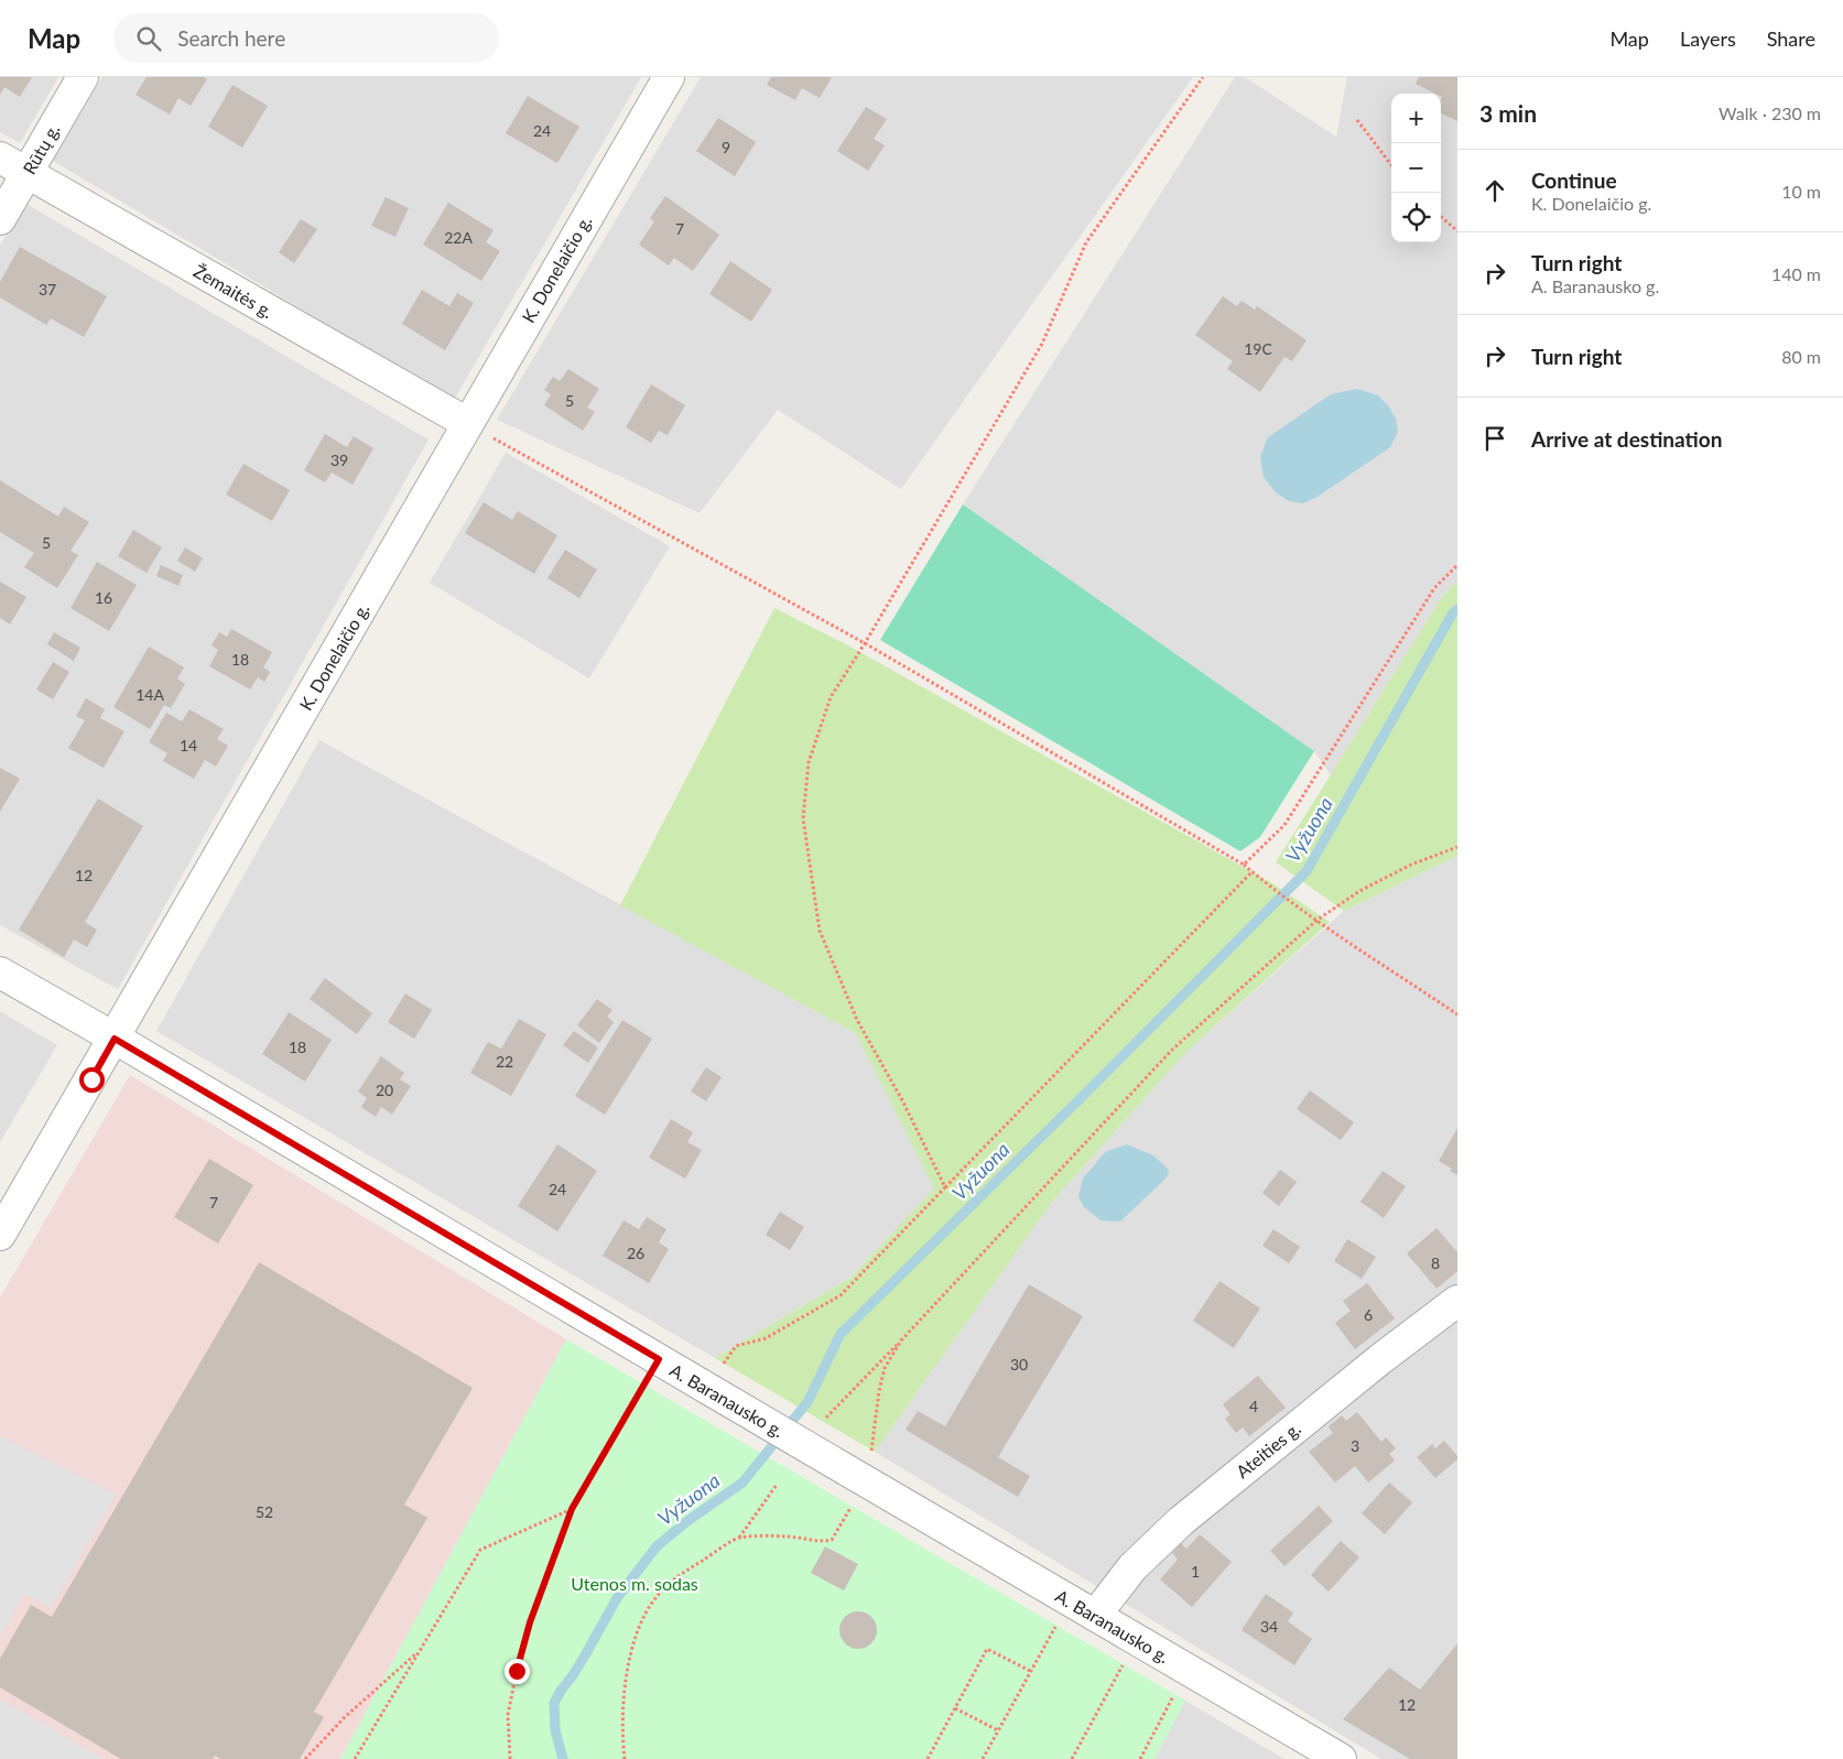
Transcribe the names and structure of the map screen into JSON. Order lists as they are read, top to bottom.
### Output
{
  "streets": {
    "street": [
      "Rūtų g.",
      "K. Donelaičio g.",
      "Žemaitės g.",
      "A. Baranausko g.",
      "Ateities g."
    ]
  },
  "crossings": [
    ["Rūtų g.", "Žemaitės g."],
    ["K. Donelaičio g.", "Žemaitės g."],
    ["K. Donelaičio g.", "A. Baranausko g."],
    ["A. Baranausko g.", "Ateities g."]
  ],
  "water": ["Vyžuona"],
  "parks": ["Utenos m. sodas"],
  "house_numbers": [
    "24",
    "9",
    "7",
    "22A",
    "37",
    "19C",
    "5",
    "39",
    "5",
    "16",
    "18",
    "14A",
    "14",
    "12",
    "18",
    "22",
    "20",
    "24",
    "7",
    "26",
    "8",
    "6",
    "30",
    "4",
    "3",
    "52",
    "1",
    "34",
    "12"
  ],
  "page": {
    "header": "Map",
    "search": "Search here",
    "nav": ["Map", "Layers", "Share"],
    "heading": ["3 min", "Walk · 230 m"],
    "map_buttons": ["+", "−"],
    "list": [
      ["Continue", "K. Donelaičio g.", "10 m"],
      ["Turn right", "A. Baranausko g.", "140 m"],
      ["Turn right", "80 m"],
      "Arrive at destination"
    ]
  }
}
